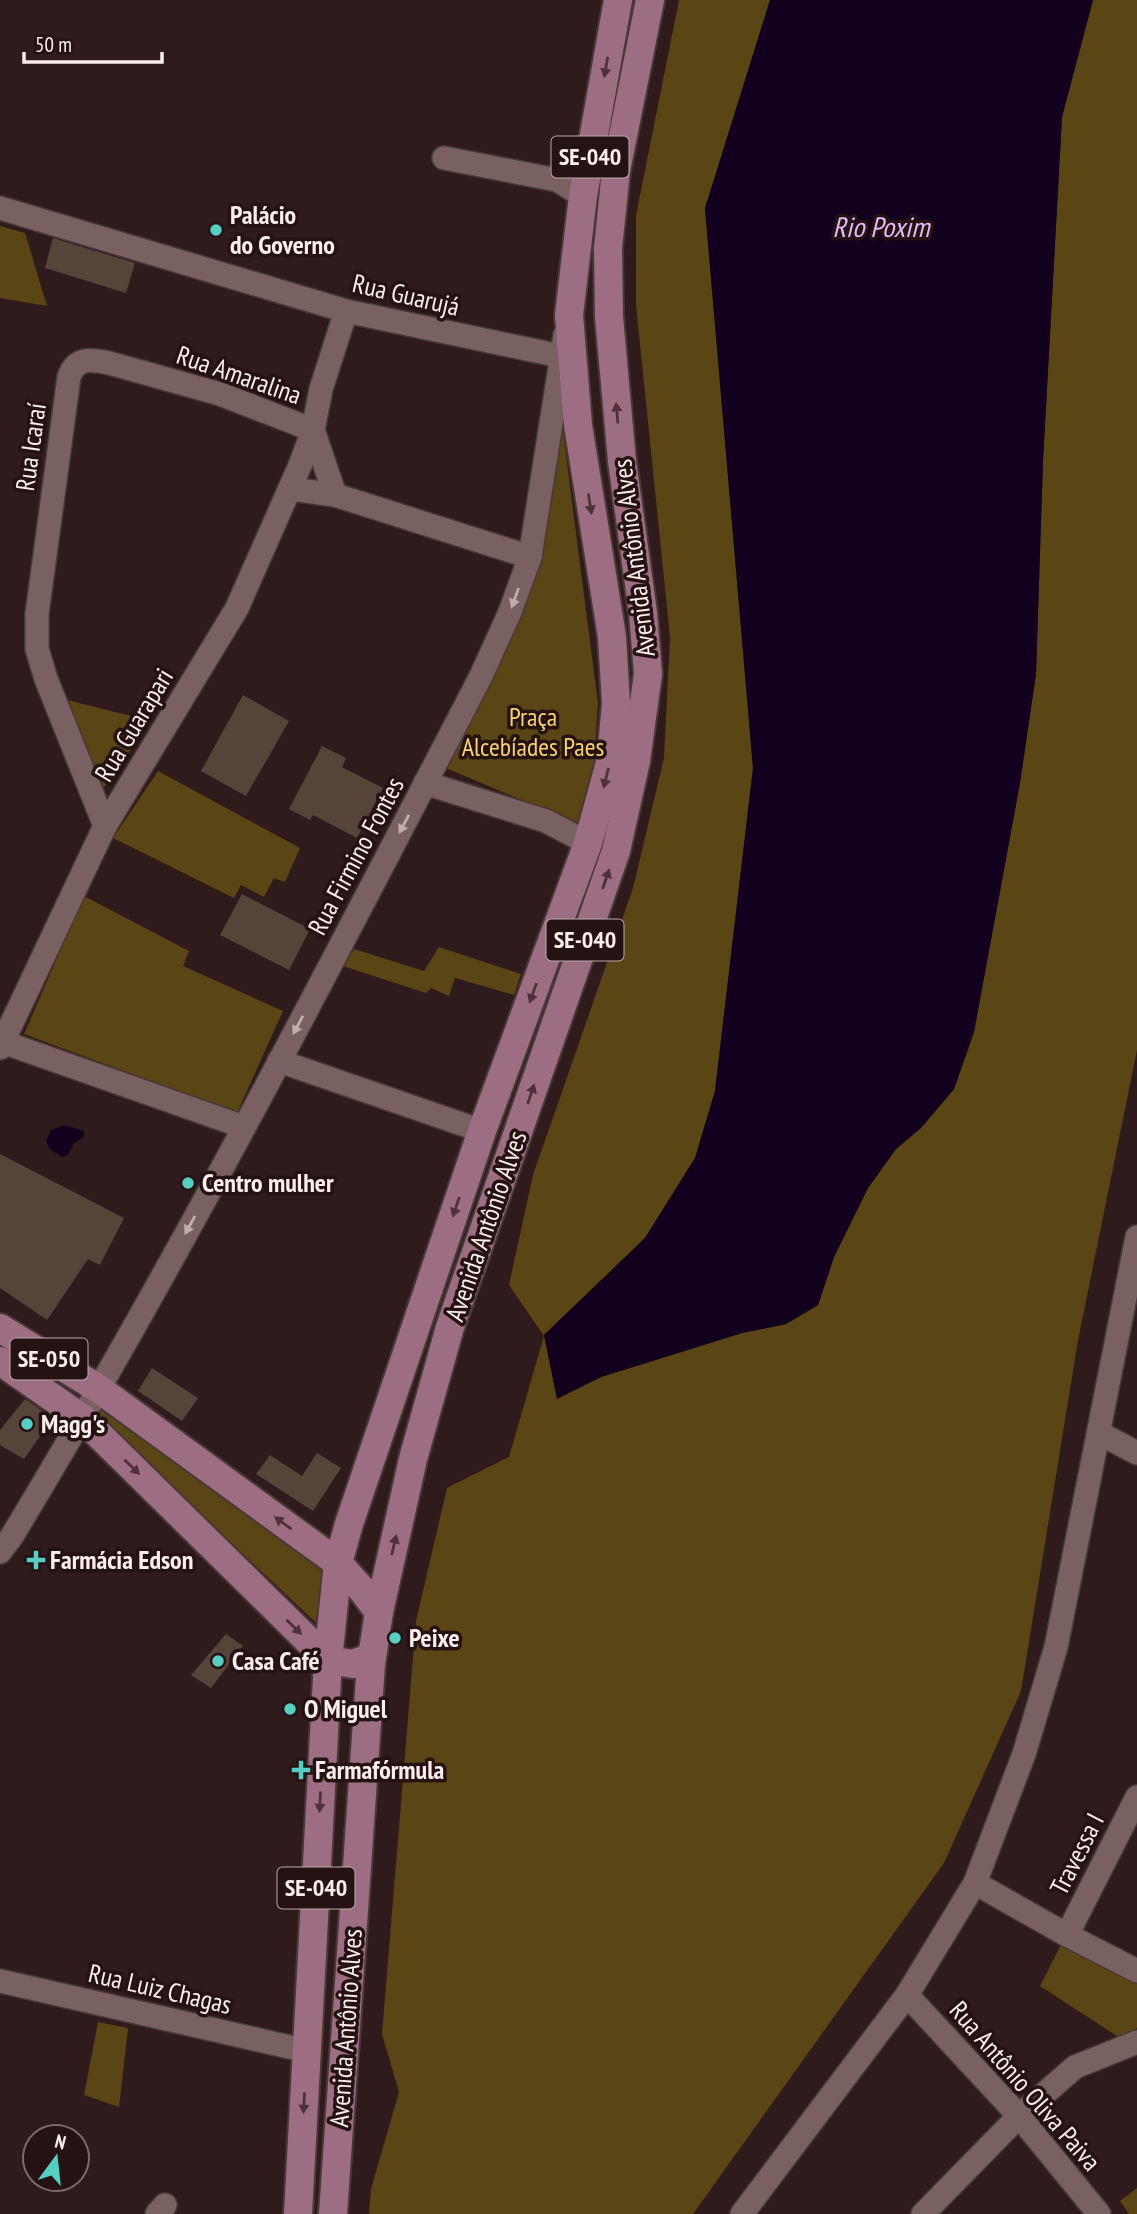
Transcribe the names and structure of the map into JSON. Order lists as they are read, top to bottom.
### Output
{
  "streets": {
    "main road": ["SE-040", "Avenida Antônio Alves", "SE-050"],
    "street": [
      "Rua Guarujá",
      "Rua Amaralina",
      "Rua Icaraí",
      "Rua Guarapari",
      "Rua Firmino Fontes",
      "Travessa I",
      "Rua Luiz Chagas",
      "Rua Antônio Oliva Paiva"
    ]
  },
  "crossings": [
    ["SE-040", "Avenida Antônio Alves"],
    ["SE-040", "Rua Firmino Fontes"],
    ["Rua Guarujá", "Rua Guarapari"],
    ["Rua Guarujá", "Rua Firmino Fontes"],
    ["Rua Amaralina", "Rua Icaraí"],
    ["Rua Amaralina", "Rua Guarapari"],
    ["Rua Icaraí", "Rua Guarapari"],
    ["Avenida Antônio Alves", "Rua Firmino Fontes"],
    ["Avenida Antônio Alves", "Rua Luiz Chagas"],
    ["Rua Firmino Fontes", "SE-050"]
  ],
  "one_way": ["Rua Firmino Fontes"],
  "water": ["Rio Poxim"],
  "parks": ["Praça Alcebíades Paes"],
  "places": {
    "other": [
      "Palácio do Governo",
      "Centro mulher",
      "Magg's",
      "Peixe",
      "Casa Café",
      "O Miguel"
    ],
    "health": ["Farmácia Edson", "Farmafórmula"]
  },
  "scale_bar": "50 m",
  "north": "top"
}
